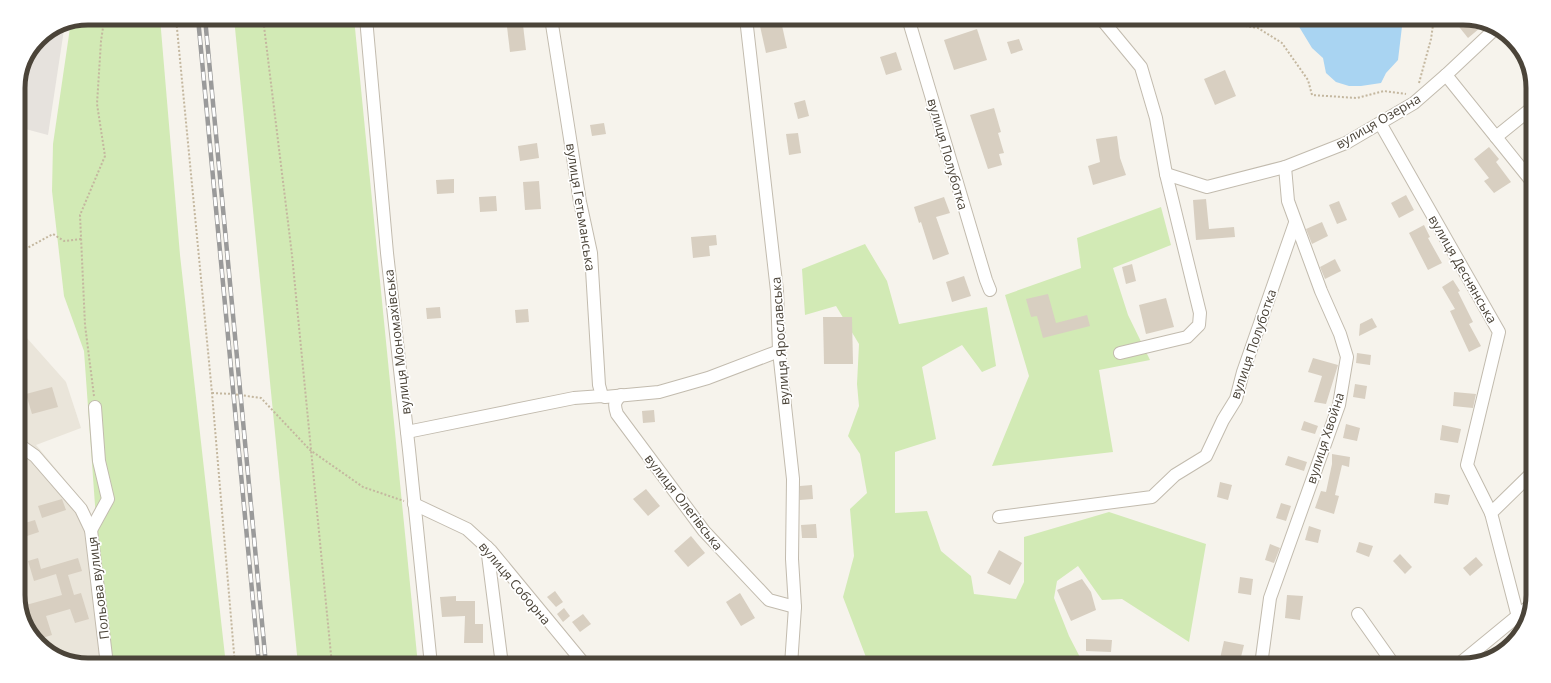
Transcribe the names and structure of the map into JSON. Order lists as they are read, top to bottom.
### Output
{
  "streets": {
    "street": [
      "вулиця Озерна",
      "вулиця Полуботка",
      "вулиця Гетьманська",
      "вулиця Деснянська",
      "вулиця Ярославська",
      "вулиця Мономахівська",
      "вулиця Хвойна",
      "вулиця Олегівська",
      "вулиця Соборна",
      "Польова вулиця"
    ]
  },
  "crossings": [
    ["вулиця Озерна", "вулиця Деснянська"],
    ["вулиця Озерна", "вулиця Хвойна"],
    ["вулиця Полуботка", "вулиця Хвойна"],
    ["вулиця Ярославська", "вулиця Олегівська"],
    ["вулиця Мономахівська", "вулиця Соборна"]
  ]
}
